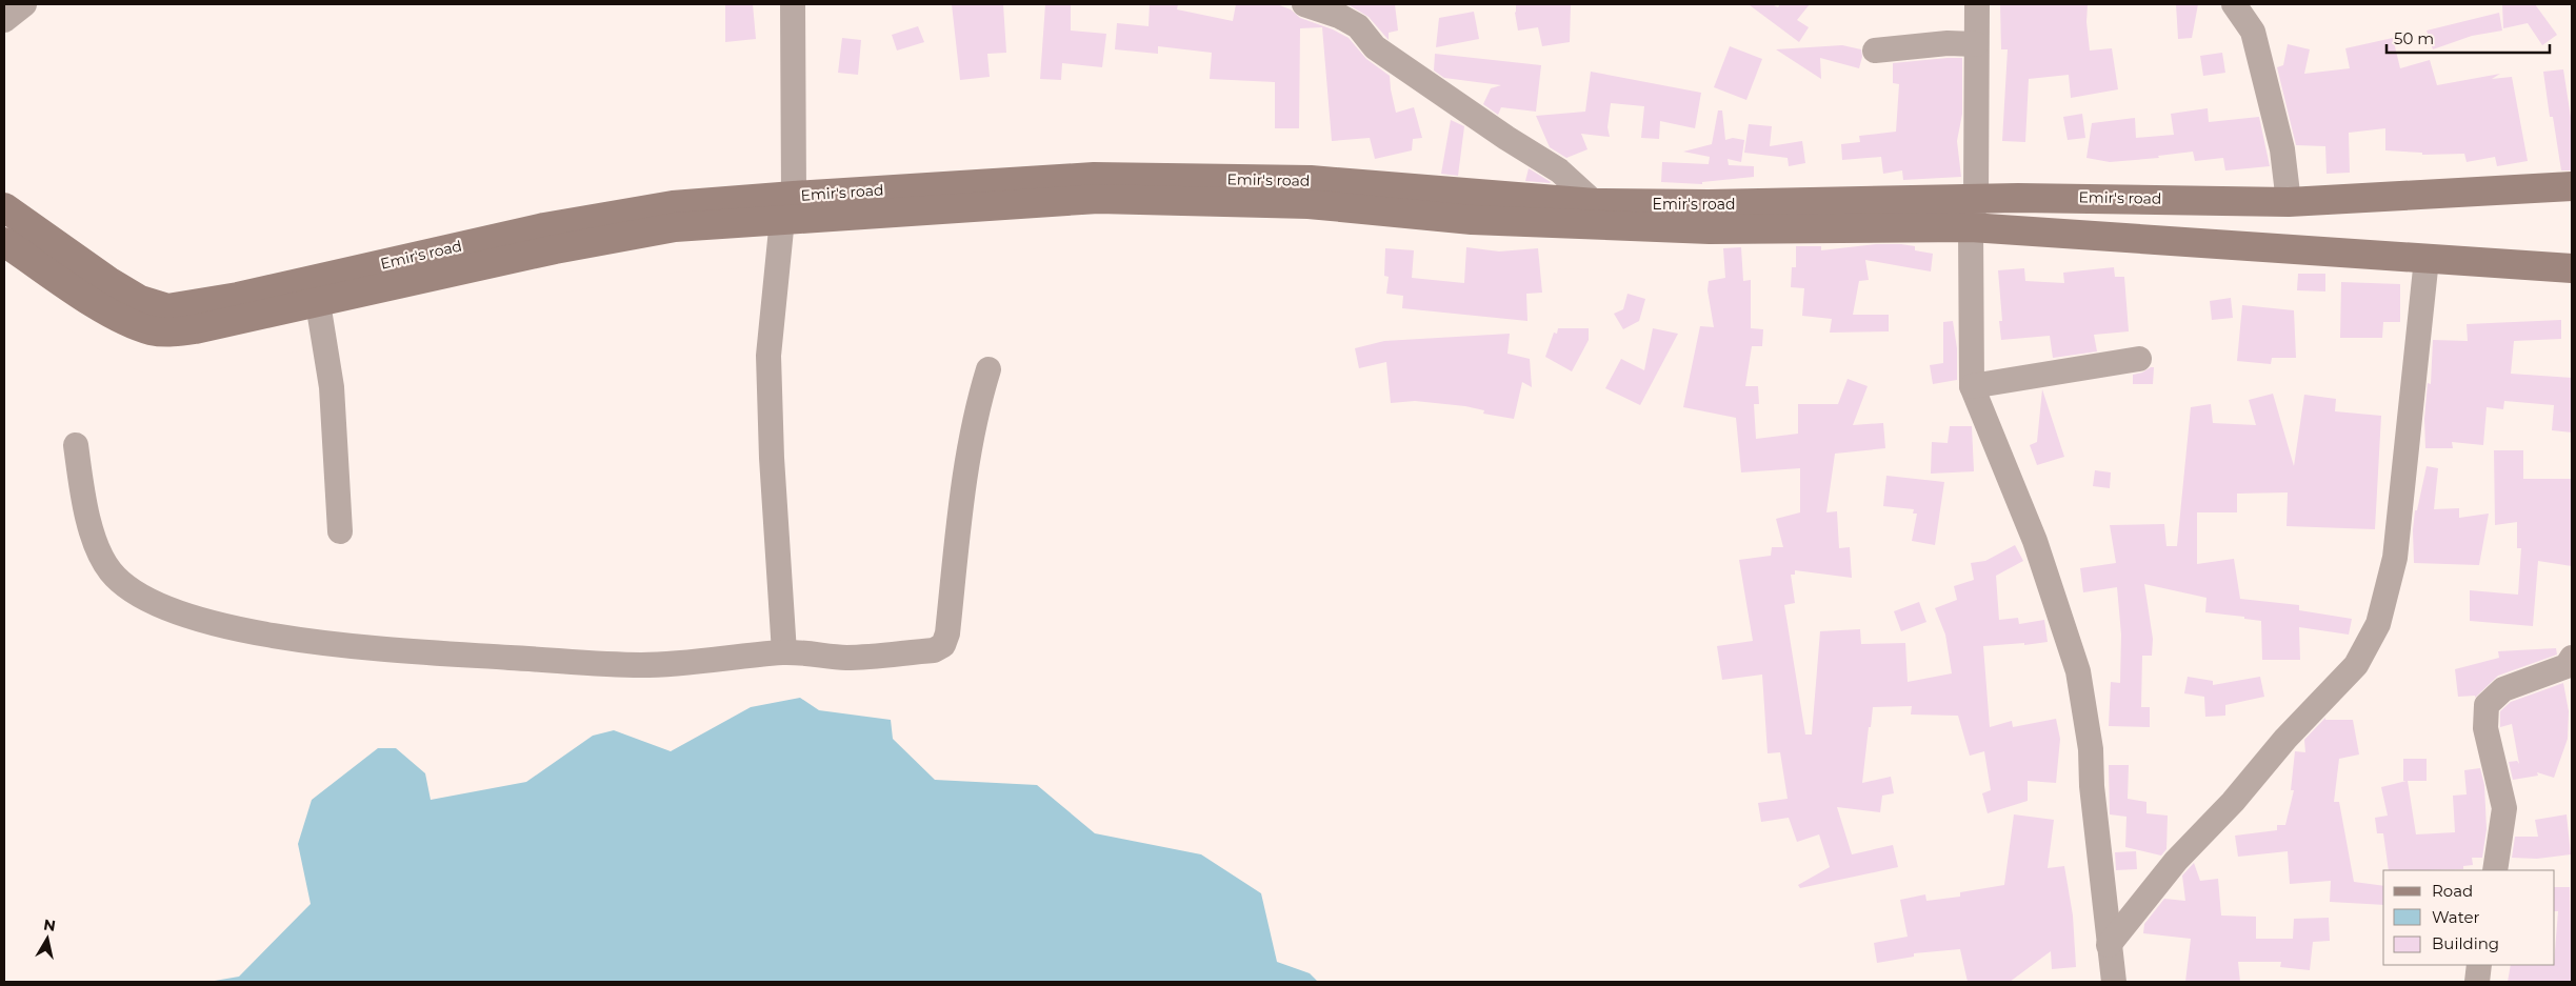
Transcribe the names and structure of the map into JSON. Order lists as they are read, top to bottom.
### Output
{
  "streets": {
    "main road": ["Emir's road"]
  },
  "legend": ["Road", "Water", "Building"],
  "scale_bar": "50 m",
  "north": "top"
}
